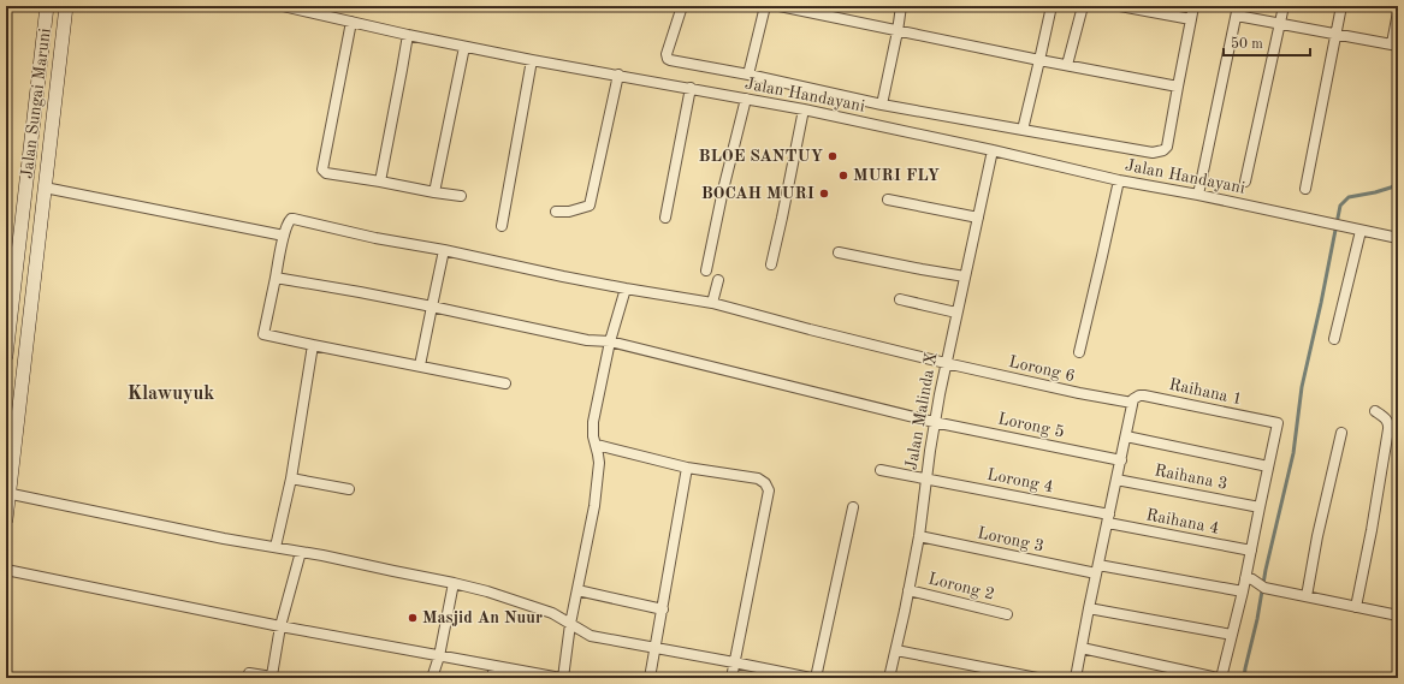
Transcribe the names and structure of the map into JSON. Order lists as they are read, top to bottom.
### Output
{
  "streets": {
    "main road": ["Jalan Sungai Maruni"],
    "street": [
      "Jalan Handayani",
      "Lorong 6",
      "Raihana 1",
      "Jalan Malinda X",
      "Lorong 5",
      "Raihana 3",
      "Lorong 4",
      "Raihana 4",
      "Lorong 3",
      "Lorong 2"
    ]
  },
  "crossings": [
    ["Jalan Handayani", "Jalan Malinda X"],
    ["Lorong 6", "Raihana 1"],
    ["Lorong 6", "Jalan Malinda X"],
    ["Jalan Malinda X", "Lorong 5"],
    ["Jalan Malinda X", "Lorong 4"],
    ["Jalan Malinda X", "Lorong 3"],
    ["Jalan Malinda X", "Lorong 2"],
    ["Lorong 4", "Raihana 4"]
  ],
  "districts": ["Klawuyuk"],
  "places": [
    "BLOE SANTUY",
    "MURI FLY",
    "BOCAH MURI",
    "Masjid An Nuur"
  ],
  "scale_bar": "50 m"
}
